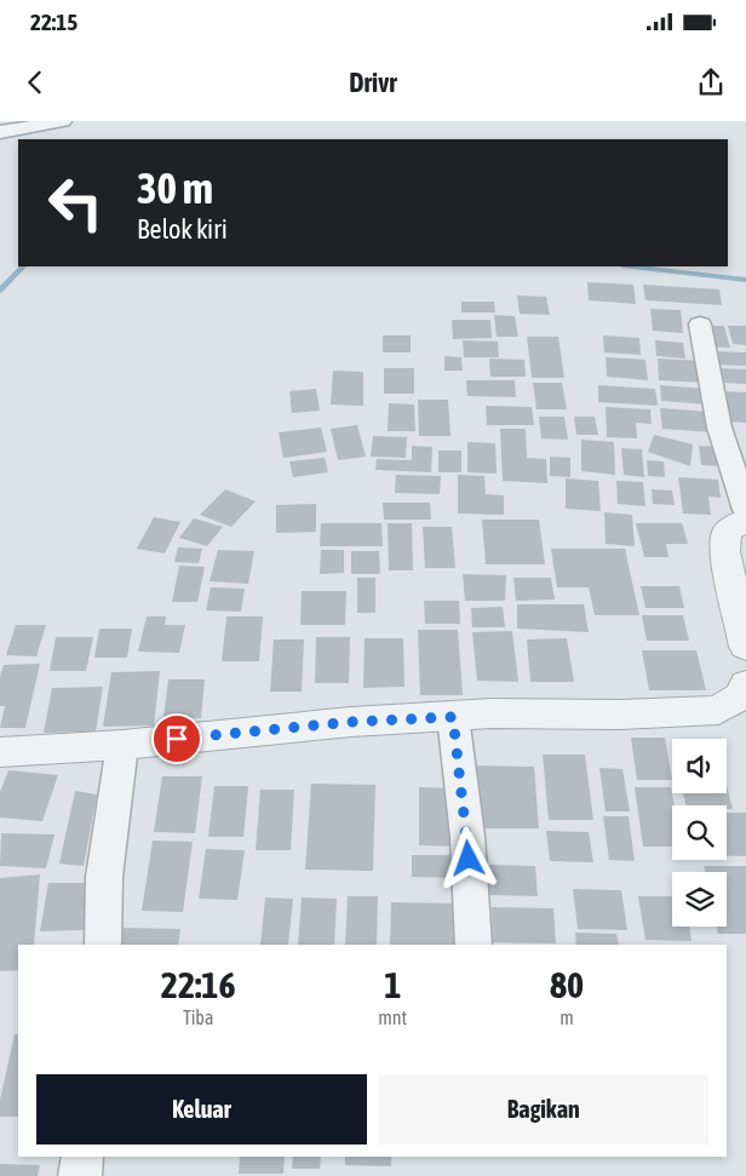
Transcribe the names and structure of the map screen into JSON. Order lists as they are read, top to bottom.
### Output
{
  "page": {
    "status": "22:15",
    "header": "Drivr",
    "turn": ["30 m", "Belok kiri"],
    "eta": [
      "22:16",
      "Tiba",
      "1",
      "mnt",
      "80",
      "m"
    ],
    "buttons": ["Keluar", "Bagikan"]
  }
}
